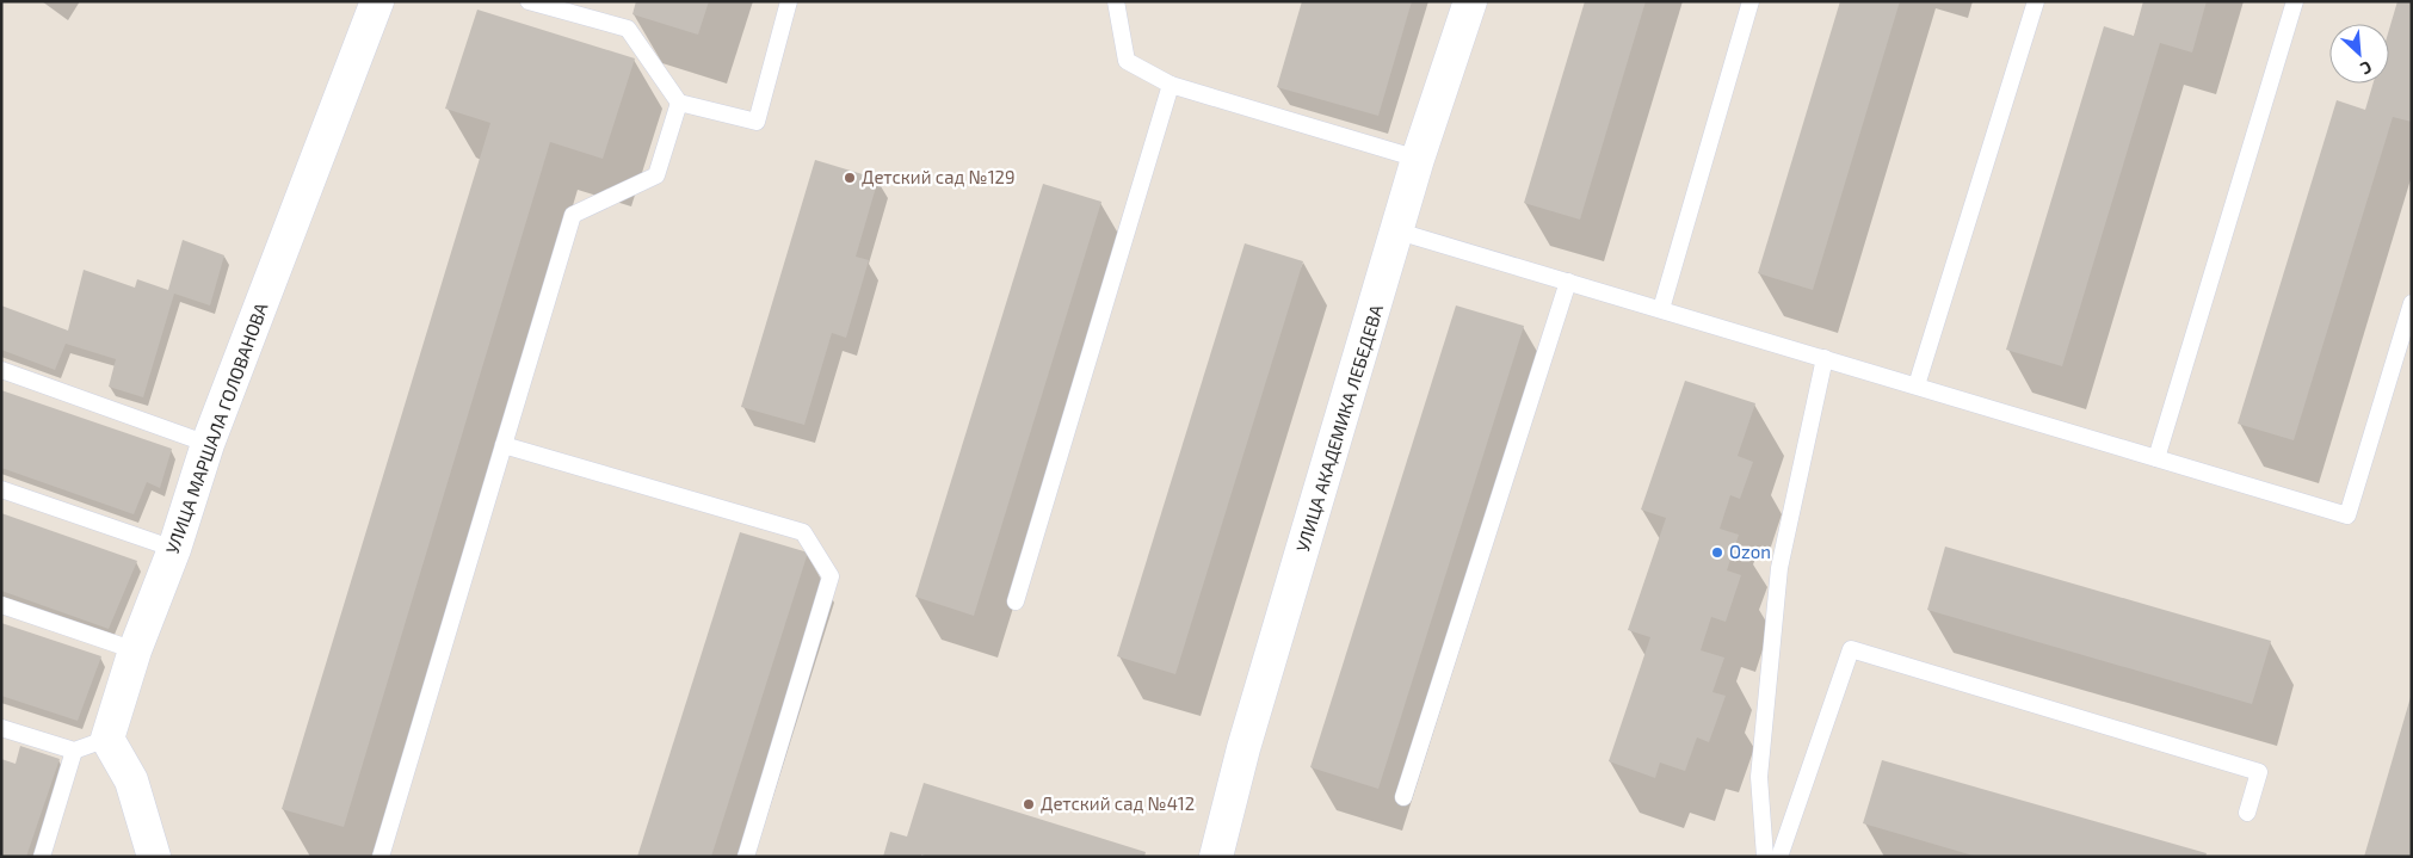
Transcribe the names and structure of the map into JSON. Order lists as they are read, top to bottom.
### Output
{
  "streets": {
    "street": ["УЛИЦА МАРШАЛА ГОЛОВАНОВА", "УЛИЦА АКАДЕМИКА ЛЕБЕДЕВА"]
  },
  "places": ["Детский сад №129", "Ozon", "Детский сад №412"],
  "north": "bottom right"
}
